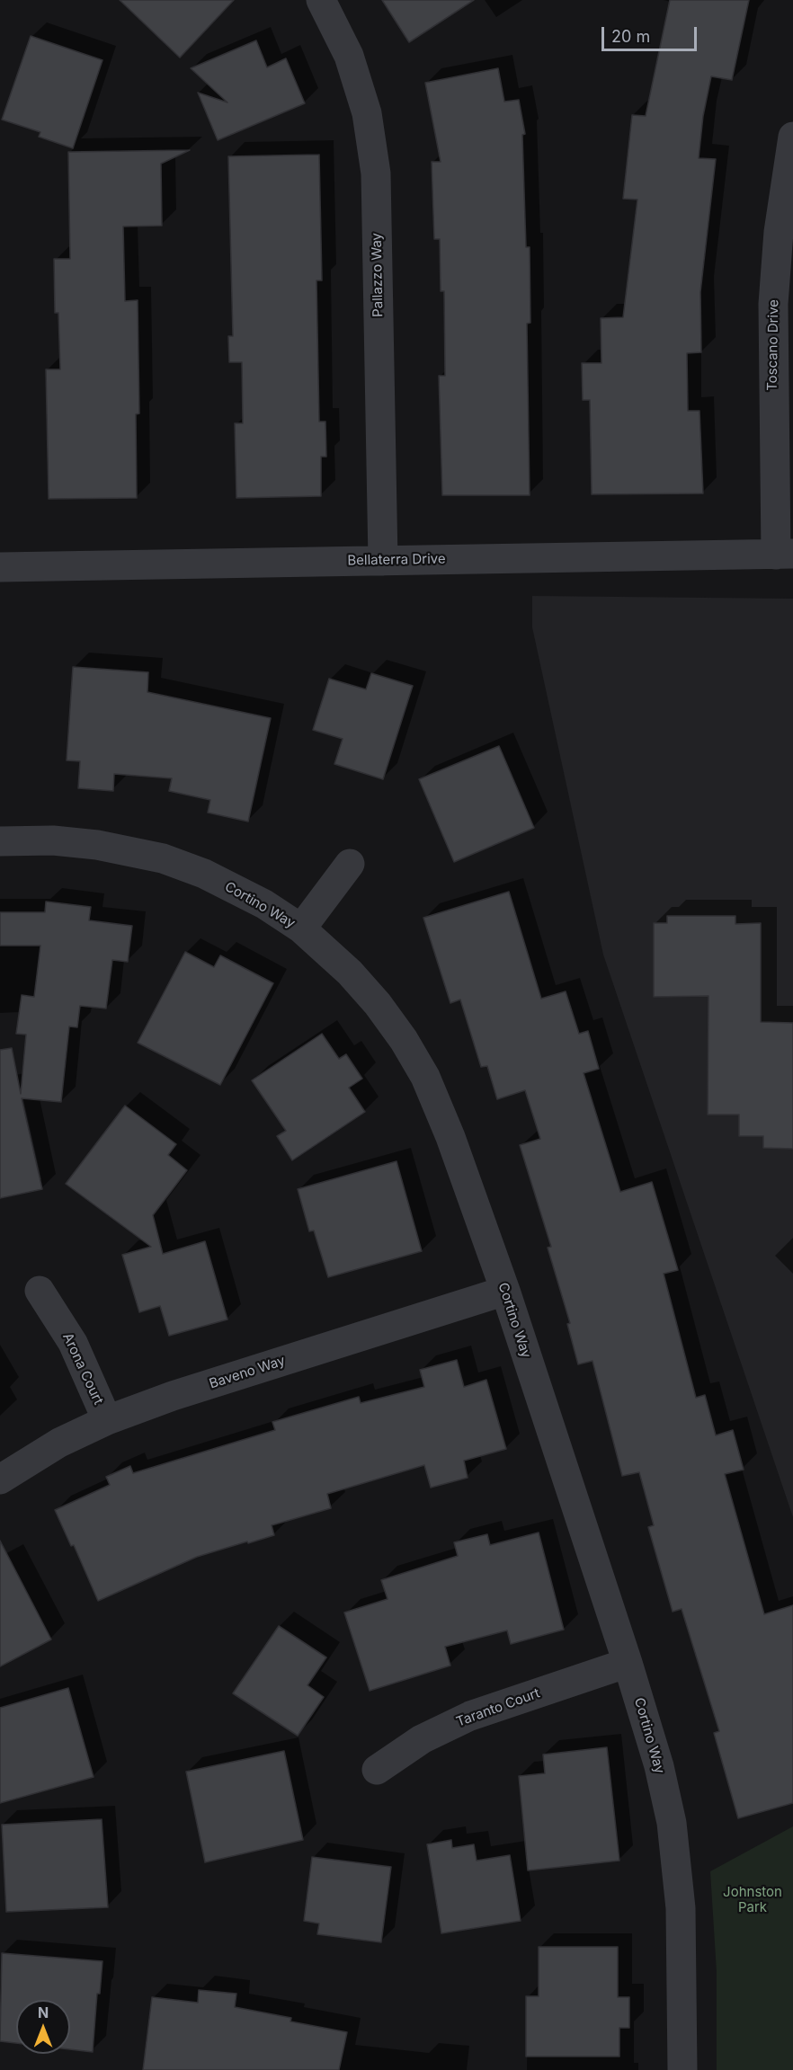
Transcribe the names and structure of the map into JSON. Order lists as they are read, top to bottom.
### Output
{
  "streets": {
    "street": [
      "Pallazzo Way",
      "Toscano Drive",
      "Bellaterra Drive",
      "Cortino Way",
      "Arona Court",
      "Baveno Way",
      "Taranto Court"
    ]
  },
  "crossings": [
    ["Pallazzo Way", "Bellaterra Drive"],
    ["Toscano Drive", "Bellaterra Drive"],
    ["Cortino Way", "Baveno Way"],
    ["Cortino Way", "Taranto Court"],
    ["Arona Court", "Baveno Way"]
  ],
  "parks": ["Johnston Park"],
  "scale_bar": "20 m",
  "north": "top"
}
